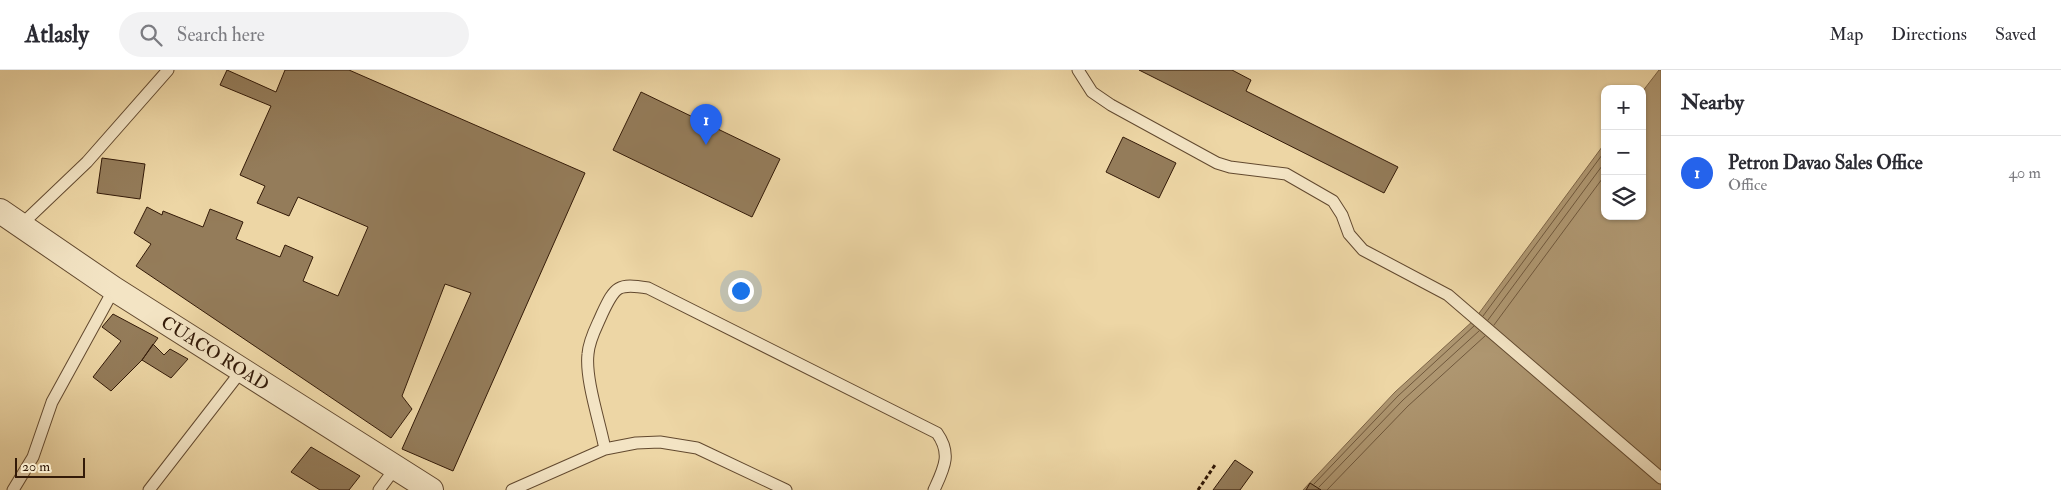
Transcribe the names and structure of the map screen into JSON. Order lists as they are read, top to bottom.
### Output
{
  "streets": {
    "street": ["CUACO ROAD"]
  },
  "scale_bar": "20 m",
  "page": {
    "header": "Atlasly",
    "search": "Search here",
    "nav": ["Map", "Directions", "Saved"],
    "heading": "Nearby",
    "map_buttons": ["+", "−"],
    "pins": "1",
    "list": [
      {
        "mark": "1",
        "name": "Petron Davao Sales Office",
        "note": "Office",
        "value": "40 m"
      }
    ],
    "scale": "20 m"
  }
}
